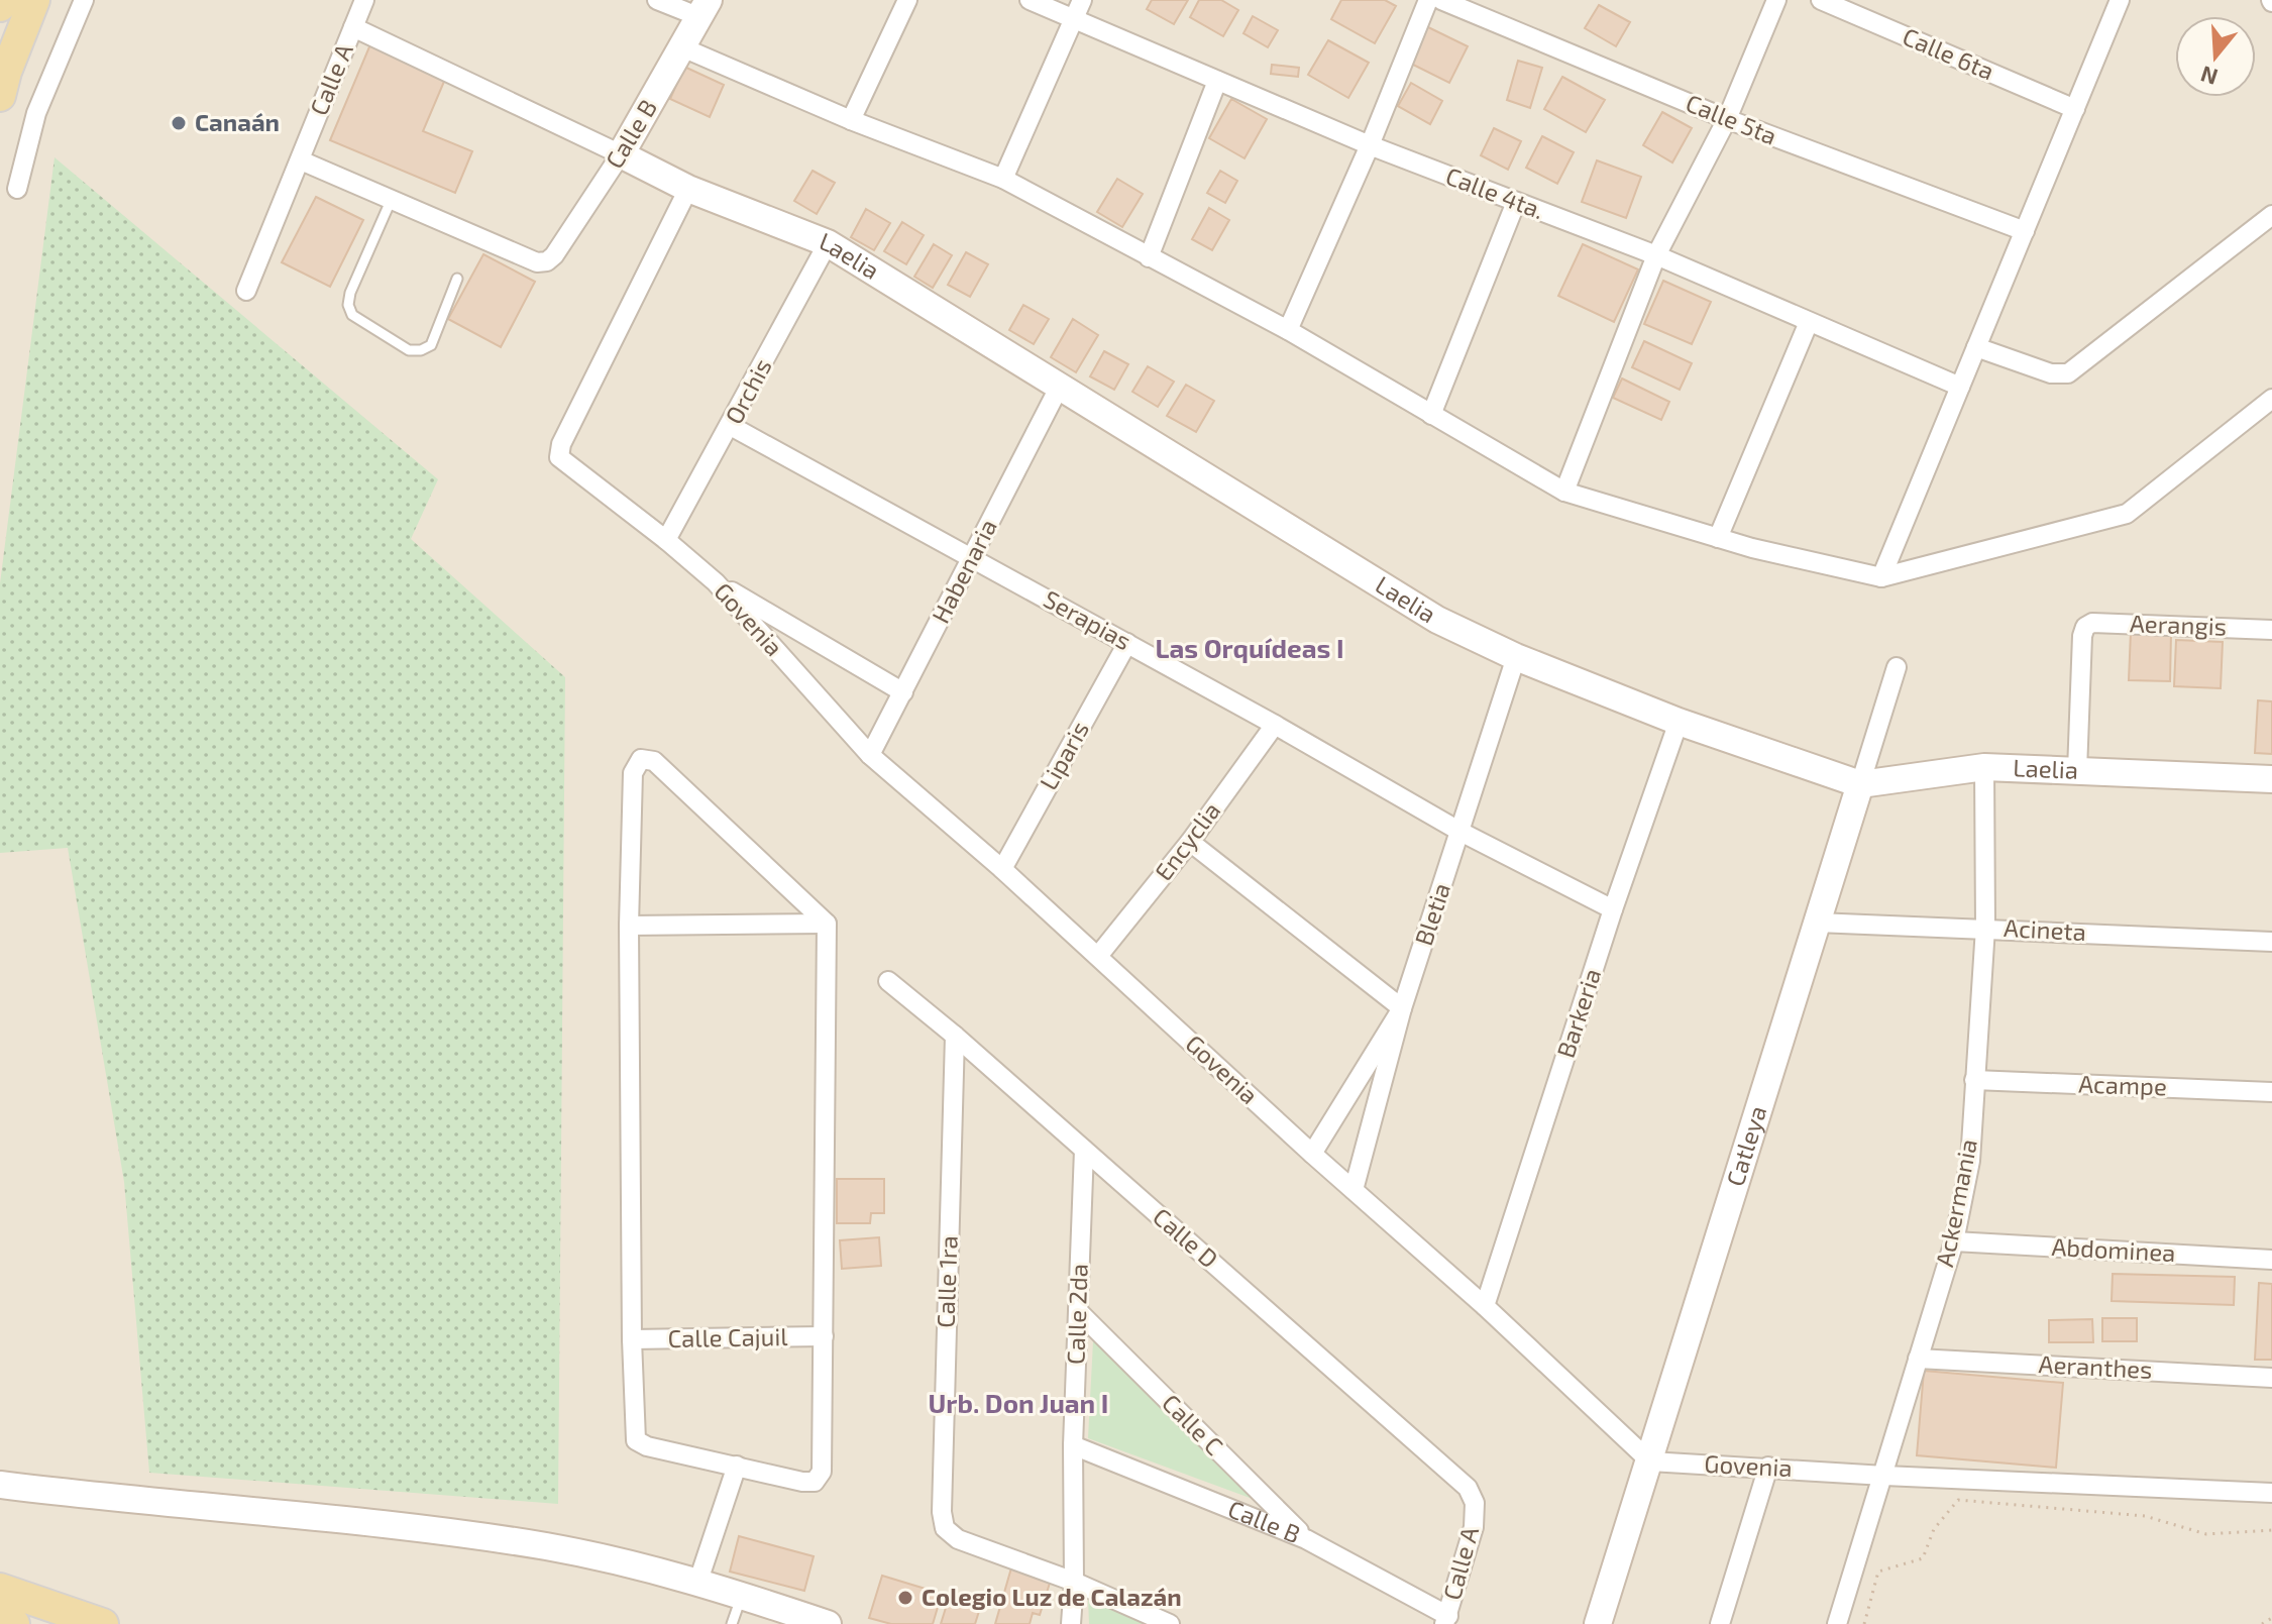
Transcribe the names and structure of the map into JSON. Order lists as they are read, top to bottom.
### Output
{
  "streets": {
    "street": [
      "Calle 6ta",
      "Calle A",
      "Calle 5ta",
      "Calle B",
      "Calle 4ta.",
      "Laelia",
      "Orchis",
      "Habenaria",
      "Govenia",
      "Serapias",
      "Aerangis",
      "Liparis",
      "Encyclia",
      "Bletia",
      "Acineta",
      "Barkeria",
      "Acampe",
      "Catleya",
      "Ackermania",
      "Calle D",
      "Abdominea",
      "Calle 1ra",
      "Calle 2da",
      "Calle Cajuil",
      "Aeranthes",
      "Calle C"
    ]
  },
  "crossings": [
    ["Calle A", "Calle B"],
    ["Calle A", "Calle D"],
    ["Calle B", "Laelia"],
    ["Calle B", "Calle 2da"],
    ["Calle B", "Calle C"],
    ["Laelia", "Orchis"],
    ["Laelia", "Habenaria"],
    ["Laelia", "Govenia"],
    ["Laelia", "Aerangis"],
    ["Laelia", "Bletia"],
    ["Laelia", "Barkeria"],
    ["Laelia", "Catleya"],
    ["Laelia", "Ackermania"],
    ["Orchis", "Govenia"],
    ["Orchis", "Serapias"],
    ["Habenaria", "Govenia"],
    ["Habenaria", "Serapias"],
    ["Govenia", "Liparis"],
    ["Govenia", "Encyclia"],
    ["Govenia", "Bletia"],
    ["Govenia", "Barkeria"],
    ["Govenia", "Catleya"],
    ["Govenia", "Ackermania"],
    ["Serapias", "Liparis"],
    ["Serapias", "Encyclia"],
    ["Serapias", "Bletia"],
    ["Serapias", "Barkeria"],
    ["Acineta", "Catleya"],
    ["Acineta", "Ackermania"],
    ["Acampe", "Ackermania"],
    ["Ackermania", "Abdominea"],
    ["Ackermania", "Aeranthes"],
    ["Calle D", "Calle 1ra"],
    ["Calle D", "Calle 2da"],
    ["Calle 1ra", "Calle 2da"],
    ["Calle 2da", "Calle C"]
  ],
  "districts": ["Las Orquídeas I", "Urb. Don Juan I"],
  "places": ["Canaán", "Colegio Luz de Calazán"],
  "north": "bottom"
}
